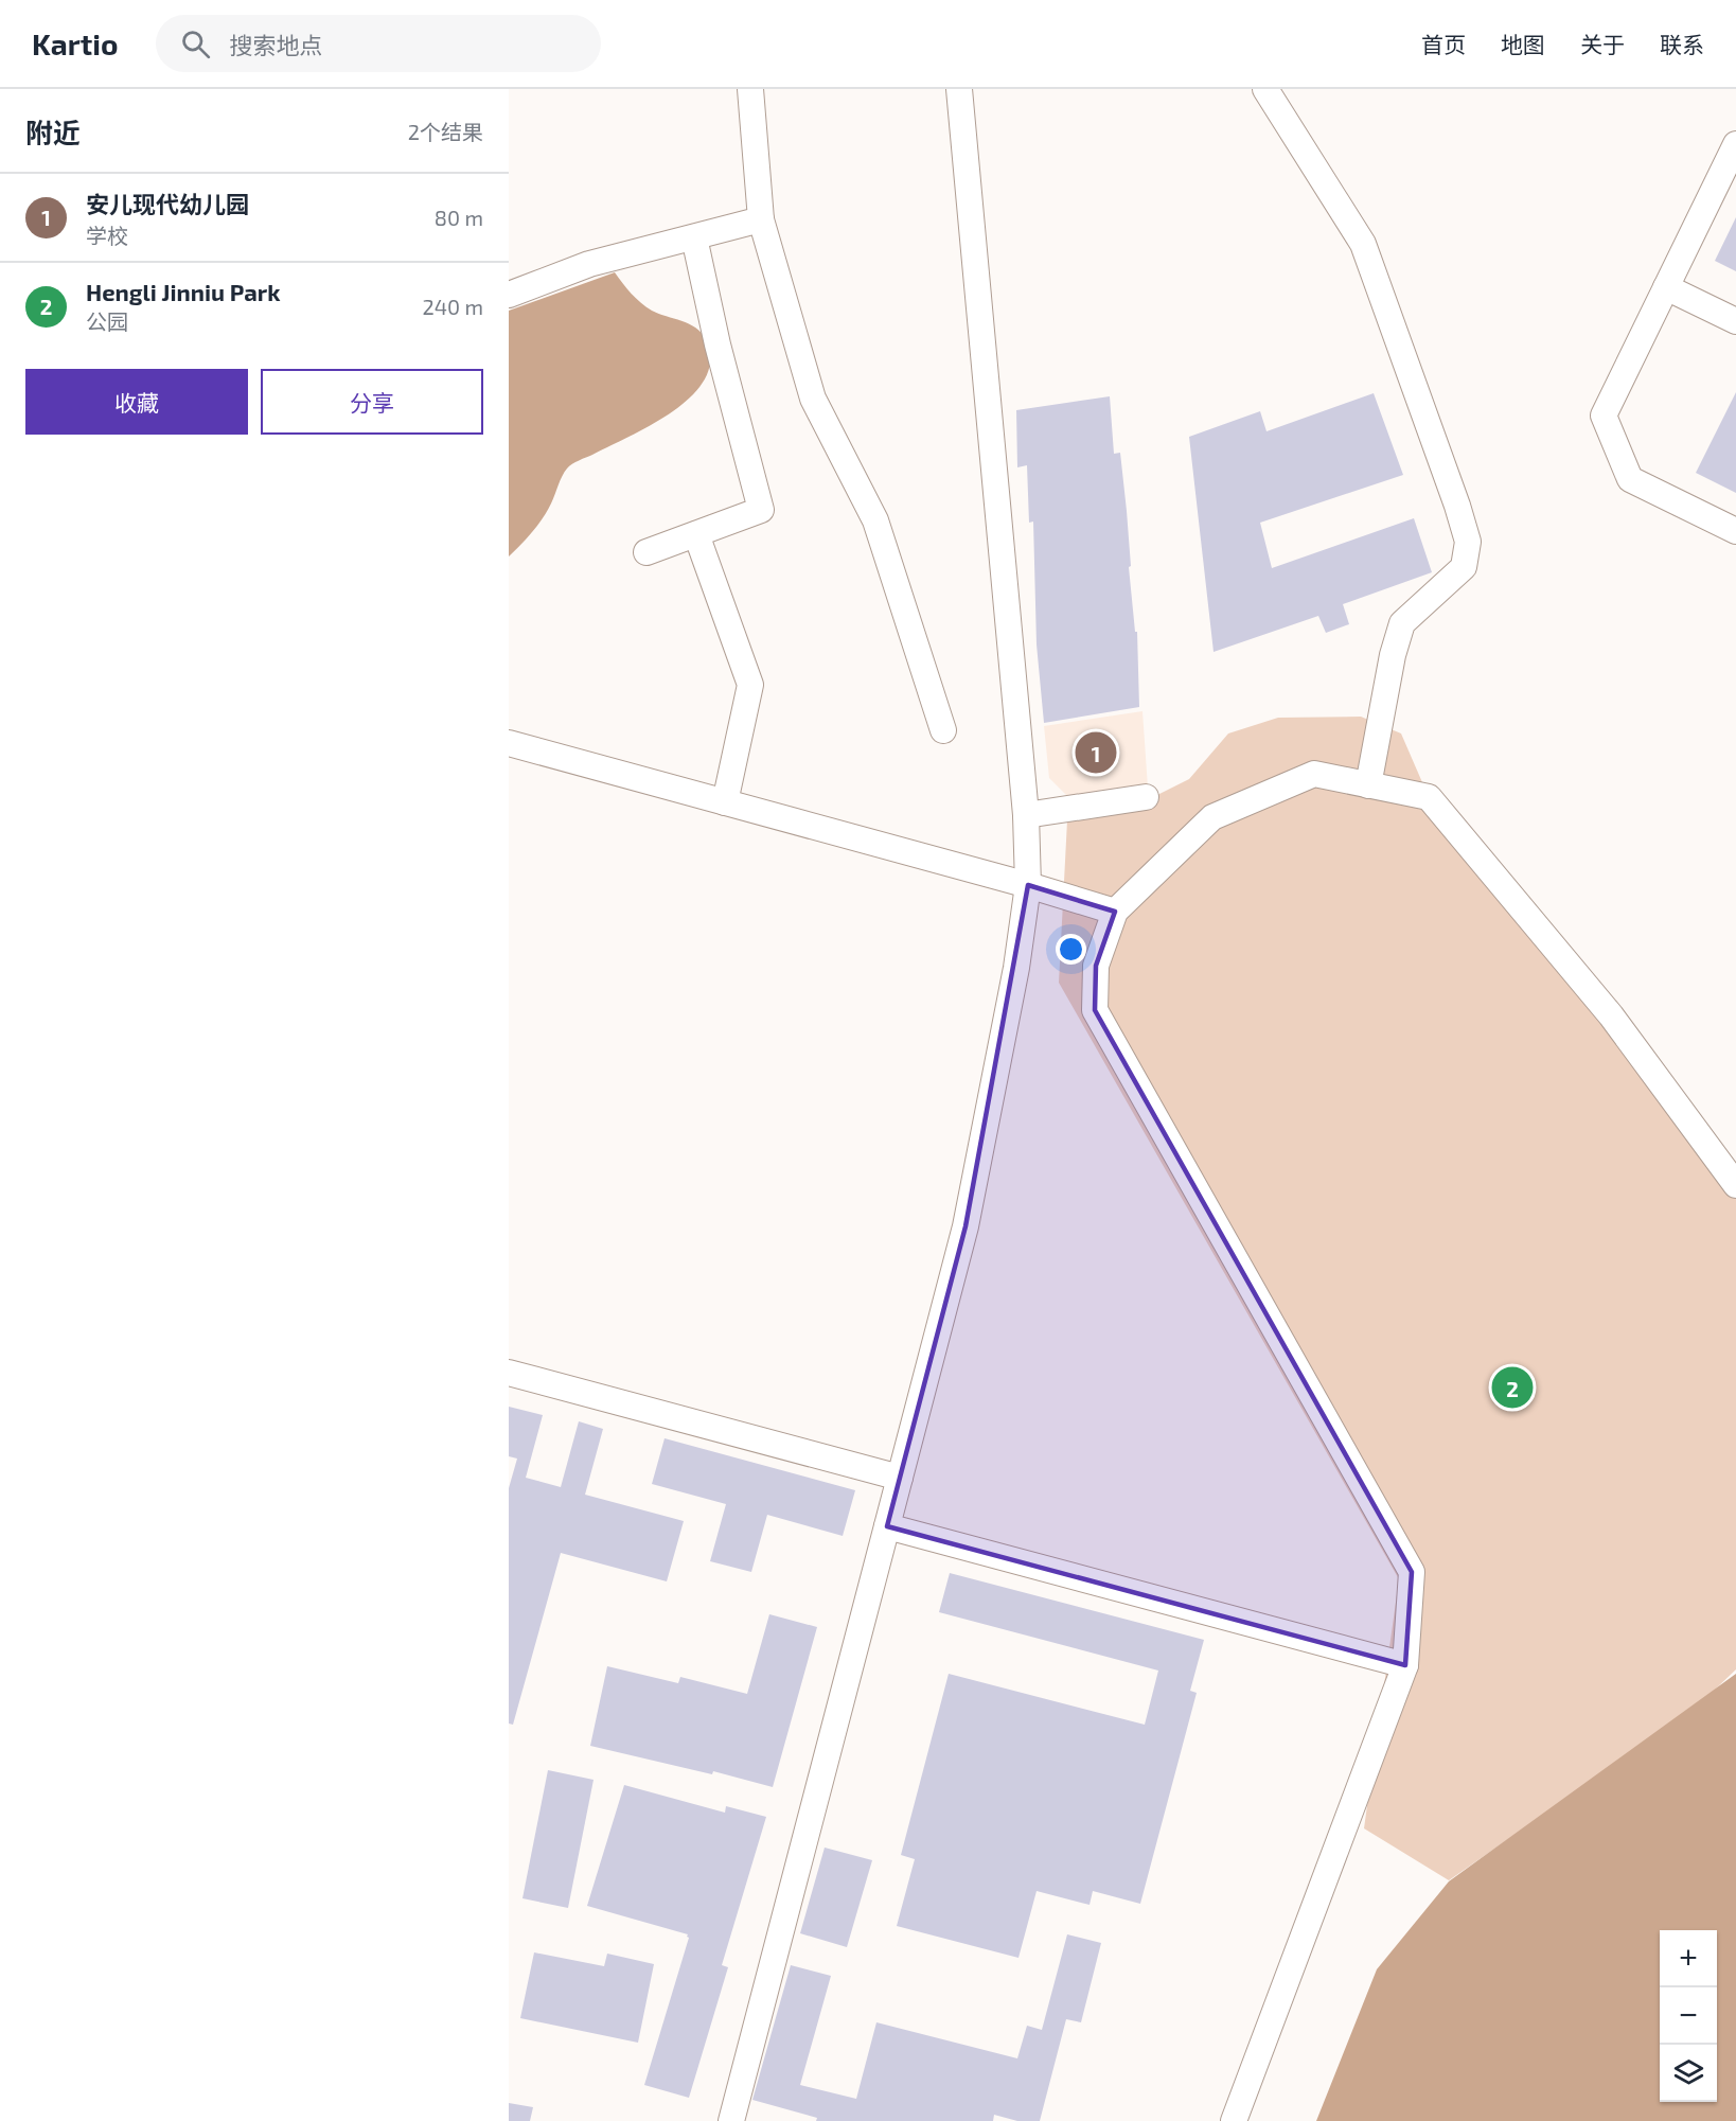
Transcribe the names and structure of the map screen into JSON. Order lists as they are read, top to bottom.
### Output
{
  "page": {
    "header": "Kartio",
    "search": "搜索地点",
    "nav": [
      "首页",
      "地图",
      "关于",
      "联系"
    ],
    "heading": ["附近", "2个结果"],
    "list": [
      {
        "mark": "1",
        "name": "安儿现代幼儿园",
        "note": "学校",
        "value": "80 m"
      },
      {
        "mark": "2",
        "name": "Hengli Jinniu Park",
        "note": "公园",
        "value": "240 m"
      }
    ],
    "buttons": ["收藏", "分享"],
    "pins": ["1", "2"],
    "map_buttons": ["+", "−"]
  }
}
